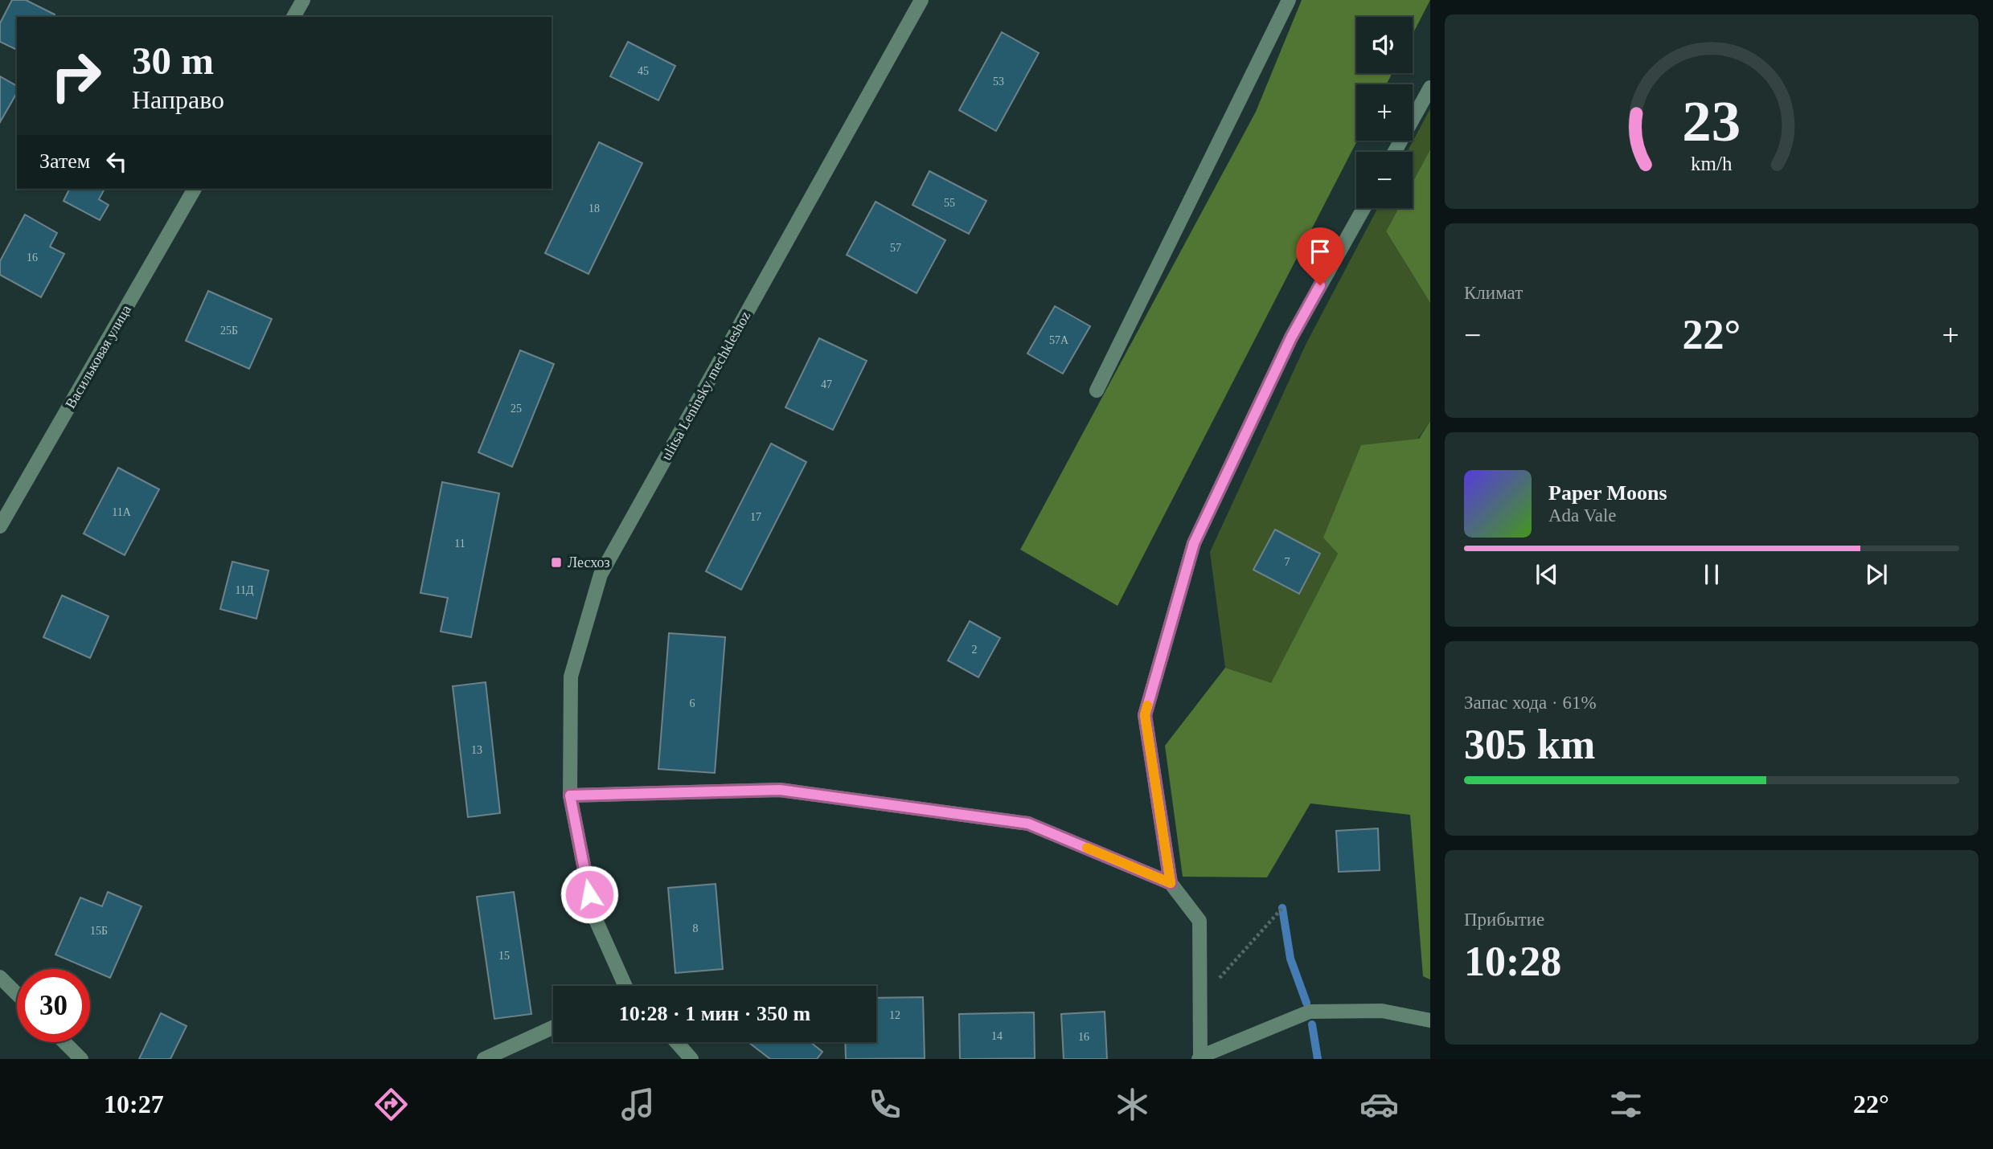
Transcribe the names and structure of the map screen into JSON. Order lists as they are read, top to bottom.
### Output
{
  "streets": {
    "street": ["Васильковая улица", "ulitsa Leninsky mechkleshoz"]
  },
  "places": {
    "transit": ["Лесхоз"]
  },
  "house_numbers": [
    "45",
    "53",
    "55",
    "18",
    "57",
    "16",
    "25Б",
    "57А",
    "47",
    "25",
    "11А",
    "17",
    "11",
    "7",
    "11Д",
    "2",
    "6",
    "13",
    "8",
    "15Б",
    "15",
    "12",
    "14",
    "16"
  ],
  "page": {
    "map_buttons": ["+", "−"],
    "turn": ["30 m", "Направо"],
    "then": "Затем",
    "tile": [
      "Климат",
      ["Запас хода · 61%", "305 km"],
      ["Прибытие", "10:28"]
    ],
    "heat": ["−", "22°", "+"],
    "song": ["Paper Moons", "Ada Vale"],
    "limit": "30",
    "trip": "10:28 · 1 мин · 350 m",
    "tabs": ["10:27", "22°"],
    "gauge": ["23", "km/h"]
  }
}
